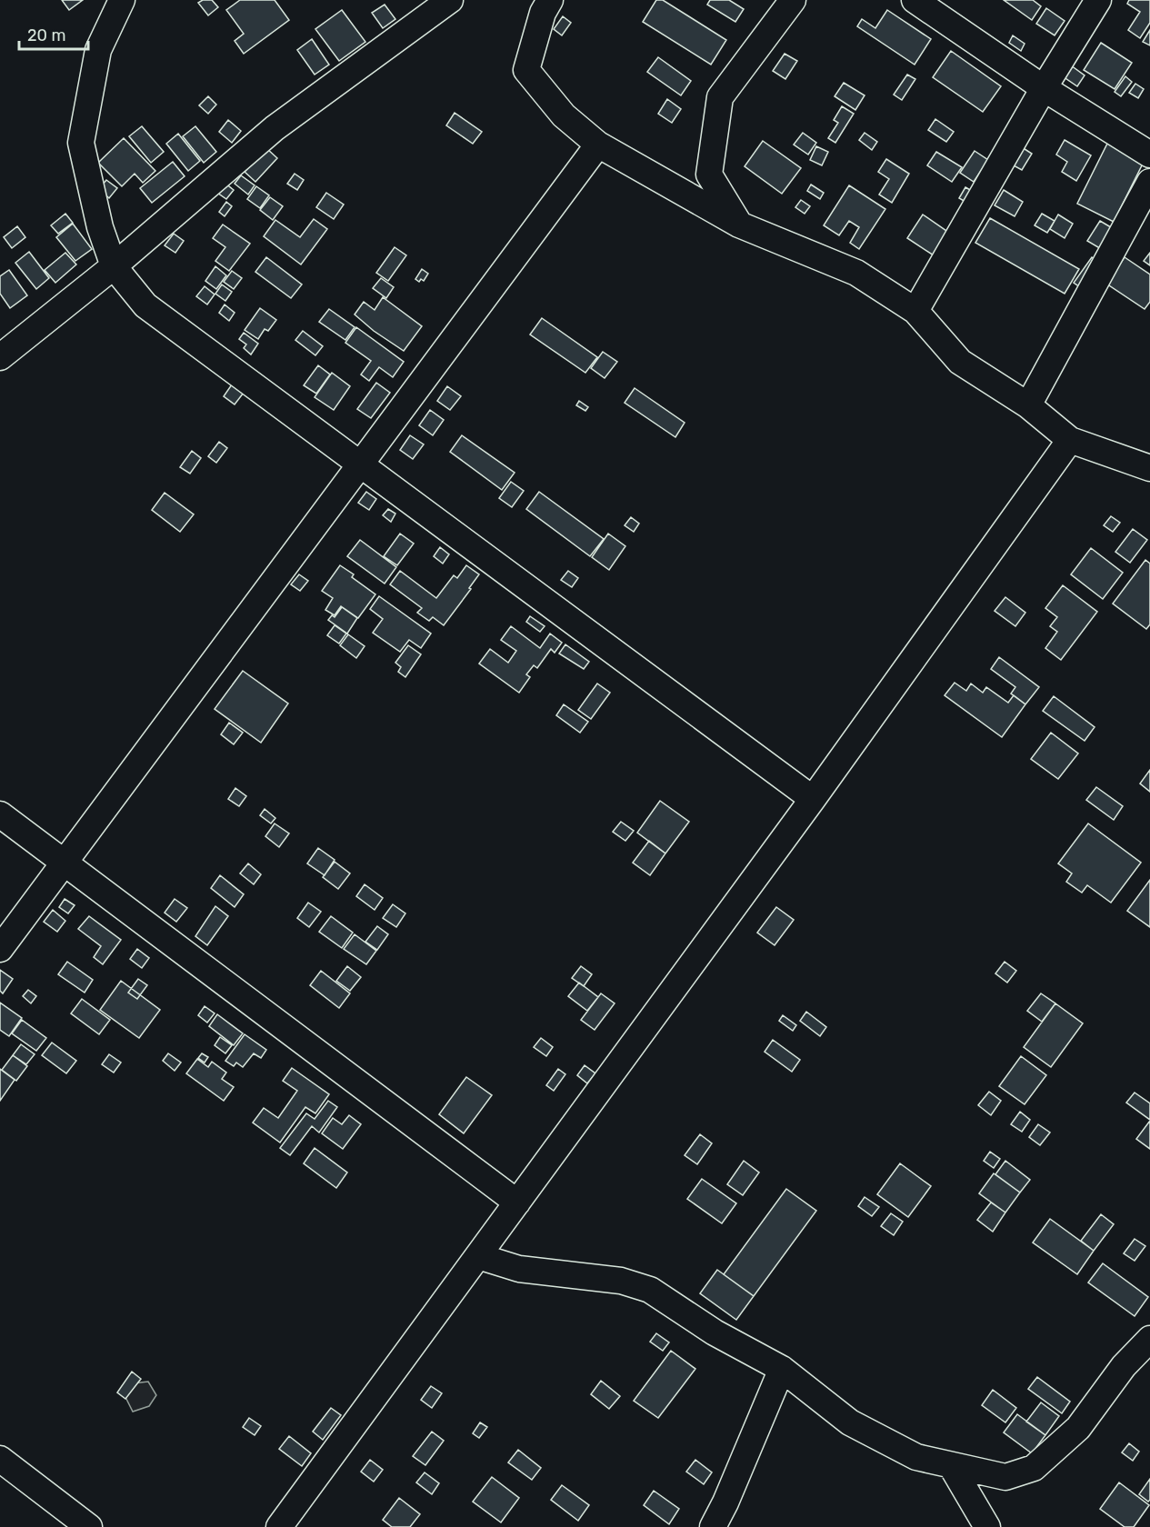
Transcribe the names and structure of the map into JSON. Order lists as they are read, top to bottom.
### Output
{
  "scale_bar": "20 m"
}
